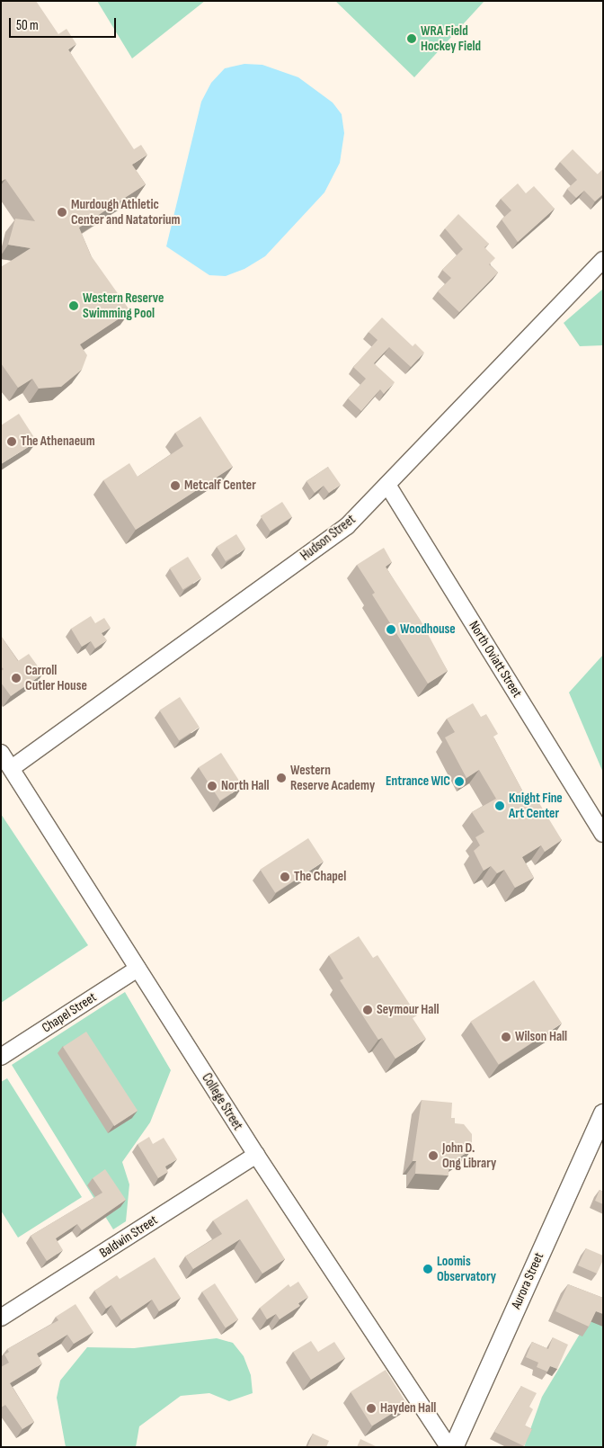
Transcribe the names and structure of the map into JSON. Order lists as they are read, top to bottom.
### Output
{
  "streets": {
    "street": [
      "Hudson Street",
      "North Oviatt Street",
      "Chapel Street",
      "College Street",
      "Baldwin Street",
      "Aurora Street"
    ]
  },
  "crossings": [
    ["Hudson Street", "North Oviatt Street"],
    ["Hudson Street", "College Street"],
    ["Chapel Street", "College Street"],
    ["College Street", "Baldwin Street"]
  ],
  "places": [
    "WRA Field Hockey Field",
    "Murdough Athletic Center and Natatorium",
    "Western Reserve Swimming Pool",
    "The Athenaeum",
    "Metcalf Center",
    "Woodhouse",
    "Carroll Cutler House",
    "Western Reserve Academy",
    "Entrance WIC",
    "North Hall",
    "Knight Fine Art Center",
    "The Chapel",
    "Seymour Hall",
    "Wilson Hall",
    "John D. Ong Library",
    "Loomis Observatory",
    "Hayden Hall"
  ],
  "scale_bar": "50 m"
}
